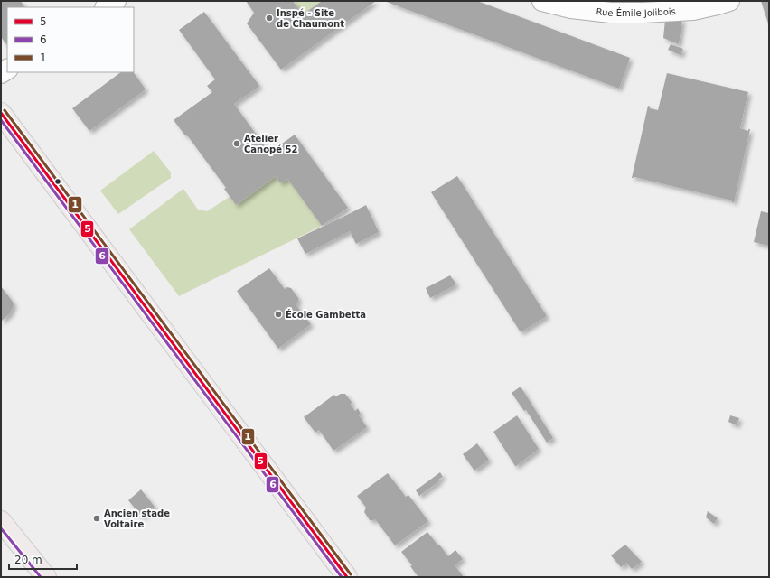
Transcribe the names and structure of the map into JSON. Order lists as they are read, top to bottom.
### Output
{
  "streets": {
    "street": ["Rue Émile Jolibois"]
  },
  "places": [
    "Inspé - Site de Chaumont",
    "Atelier Canopé 52",
    "École Gambetta",
    "Ancien stade Voltaire"
  ],
  "lines": ["transit line 1", "transit line 5", "transit line 6"],
  "legend": ["5", "6", "1"],
  "scale_bar": "20 m"
}
